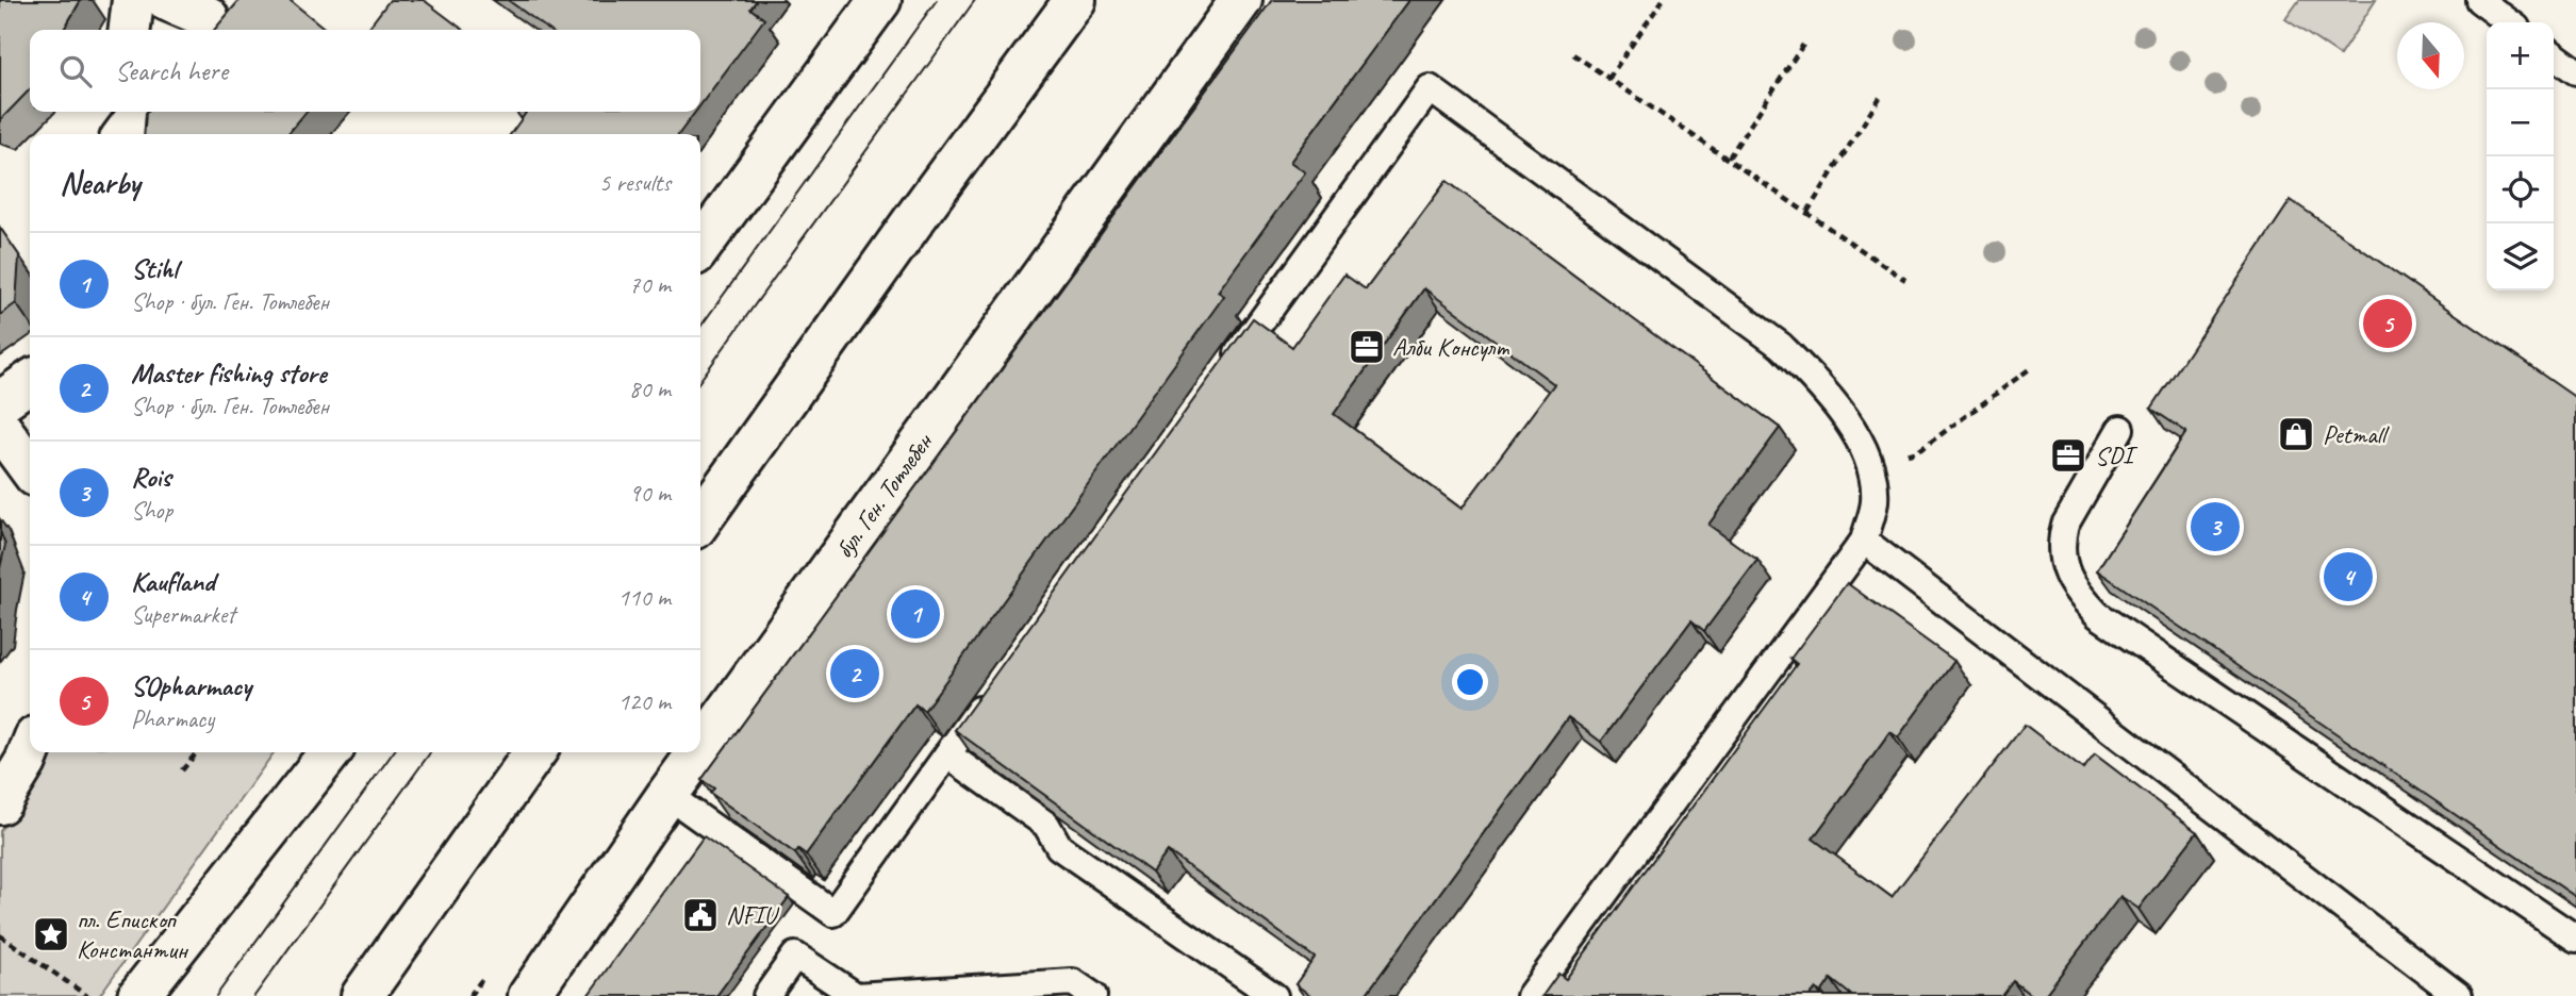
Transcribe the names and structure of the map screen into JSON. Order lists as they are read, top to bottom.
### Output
{
  "streets": {
    "street": ["бул. Ген. Тотлебен"]
  },
  "places": {
    "office": ["Алби Консулт", "SDI"],
    "shop": ["Petmall"],
    "public building": ["NFIU"],
    "place": ["пл. Епископ Константин"]
  },
  "north": "bottom",
  "page": {
    "map_buttons": ["+", "−"],
    "search": "Search here",
    "heading": ["Nearby", "5 results"],
    "list": [
      {
        "mark": "1",
        "name": "Stihl",
        "note": "Shop · бул. Ген. Тотлебен",
        "value": "70 m"
      },
      {
        "mark": "2",
        "name": "Master fishing store",
        "note": "Shop · бул. Ген. Тотлебен",
        "value": "80 m"
      },
      {
        "mark": "3",
        "name": "Rois",
        "note": "Shop",
        "value": "90 m"
      },
      {
        "mark": "4",
        "name": "Kaufland",
        "note": "Supermarket",
        "value": "110 m"
      },
      {
        "mark": "5",
        "name": "SOpharmacy",
        "note": "Pharmacy",
        "value": "120 m"
      }
    ],
    "pins": [
      "5",
      "3",
      "4",
      "1",
      "2"
    ]
  }
}
